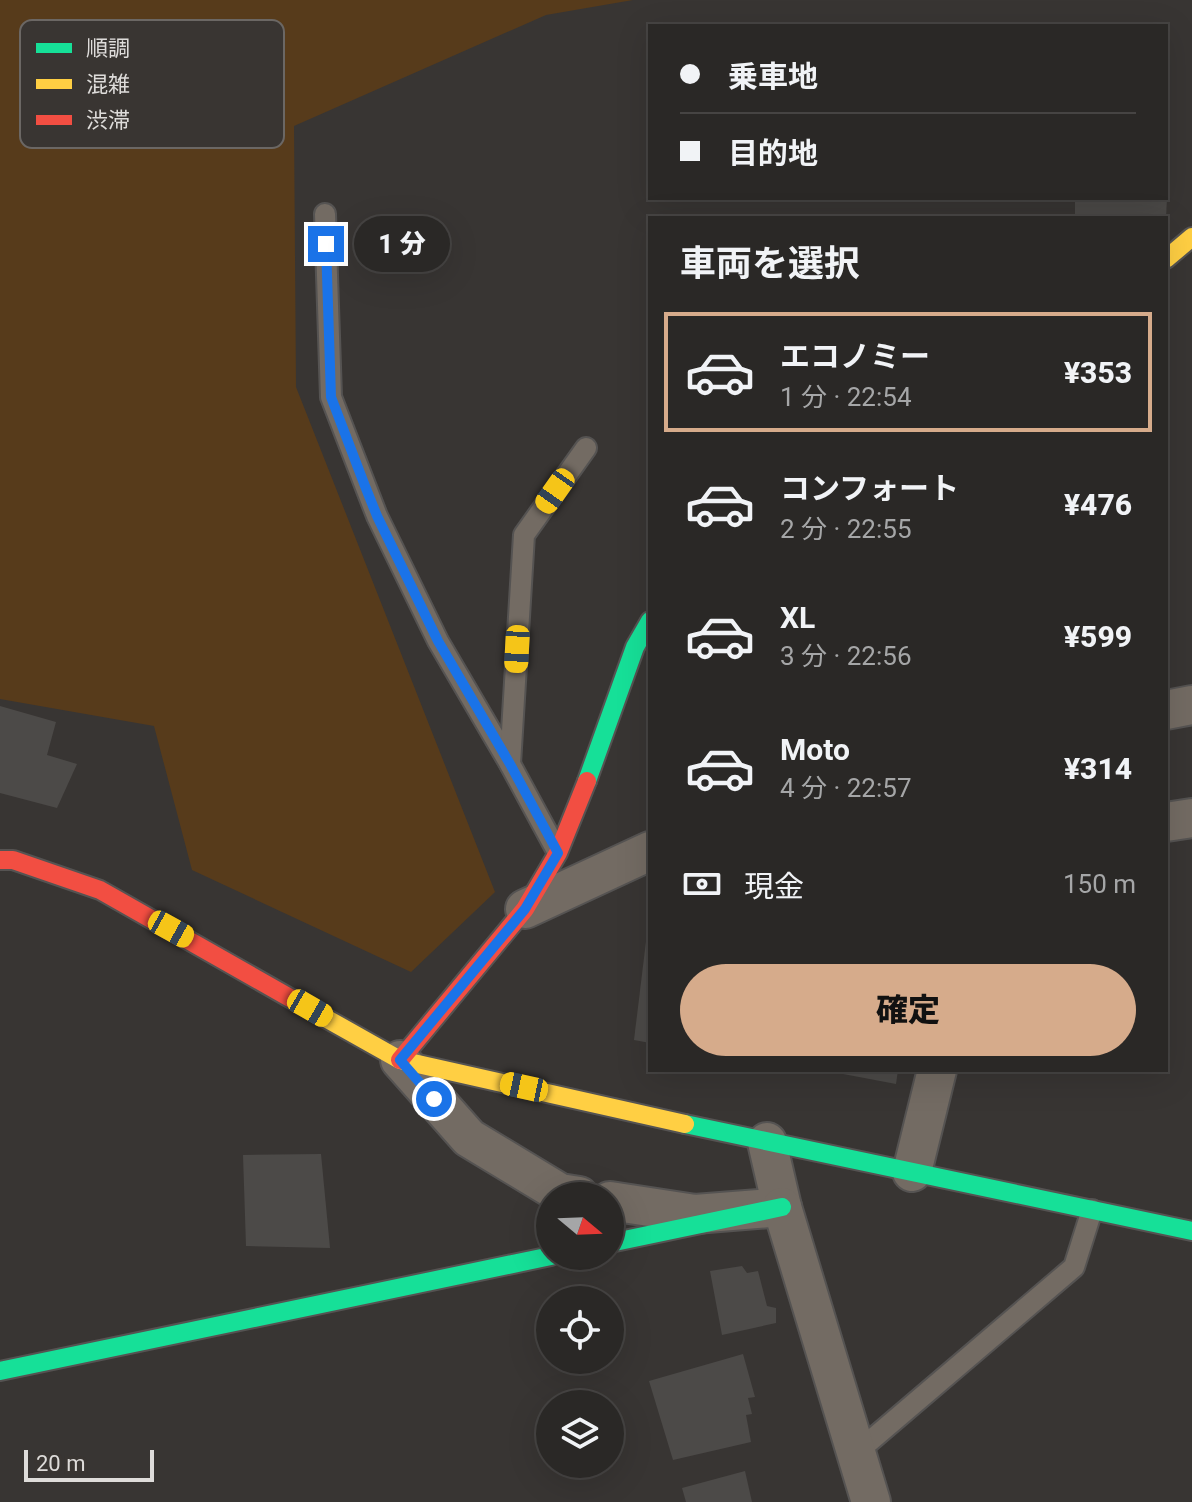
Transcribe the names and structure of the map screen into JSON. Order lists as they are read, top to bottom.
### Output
{
  "legend": ["順調", "混雑", "渋滞"],
  "scale_bar": "20 m",
  "north": "right",
  "page": {
    "banner": ["乗車地", "目的地"],
    "bubble": "1 分",
    "heading": "車両を選択",
    "list": [
      {
        "name": "エコノミー",
        "note": "1 分 · 22:54",
        "value": "¥353"
      },
      {
        "name": "コンフォート",
        "note": "2 分 · 22:55",
        "value": "¥476"
      },
      {
        "name": "XL",
        "note": "3 分 · 22:56",
        "value": "¥599"
      },
      {
        "name": "Moto",
        "note": "4 分 · 22:57",
        "value": "¥314"
      }
    ],
    "pay": ["現金", "150 m"],
    "buttons": "確定",
    "scale": "20 m"
  }
}
